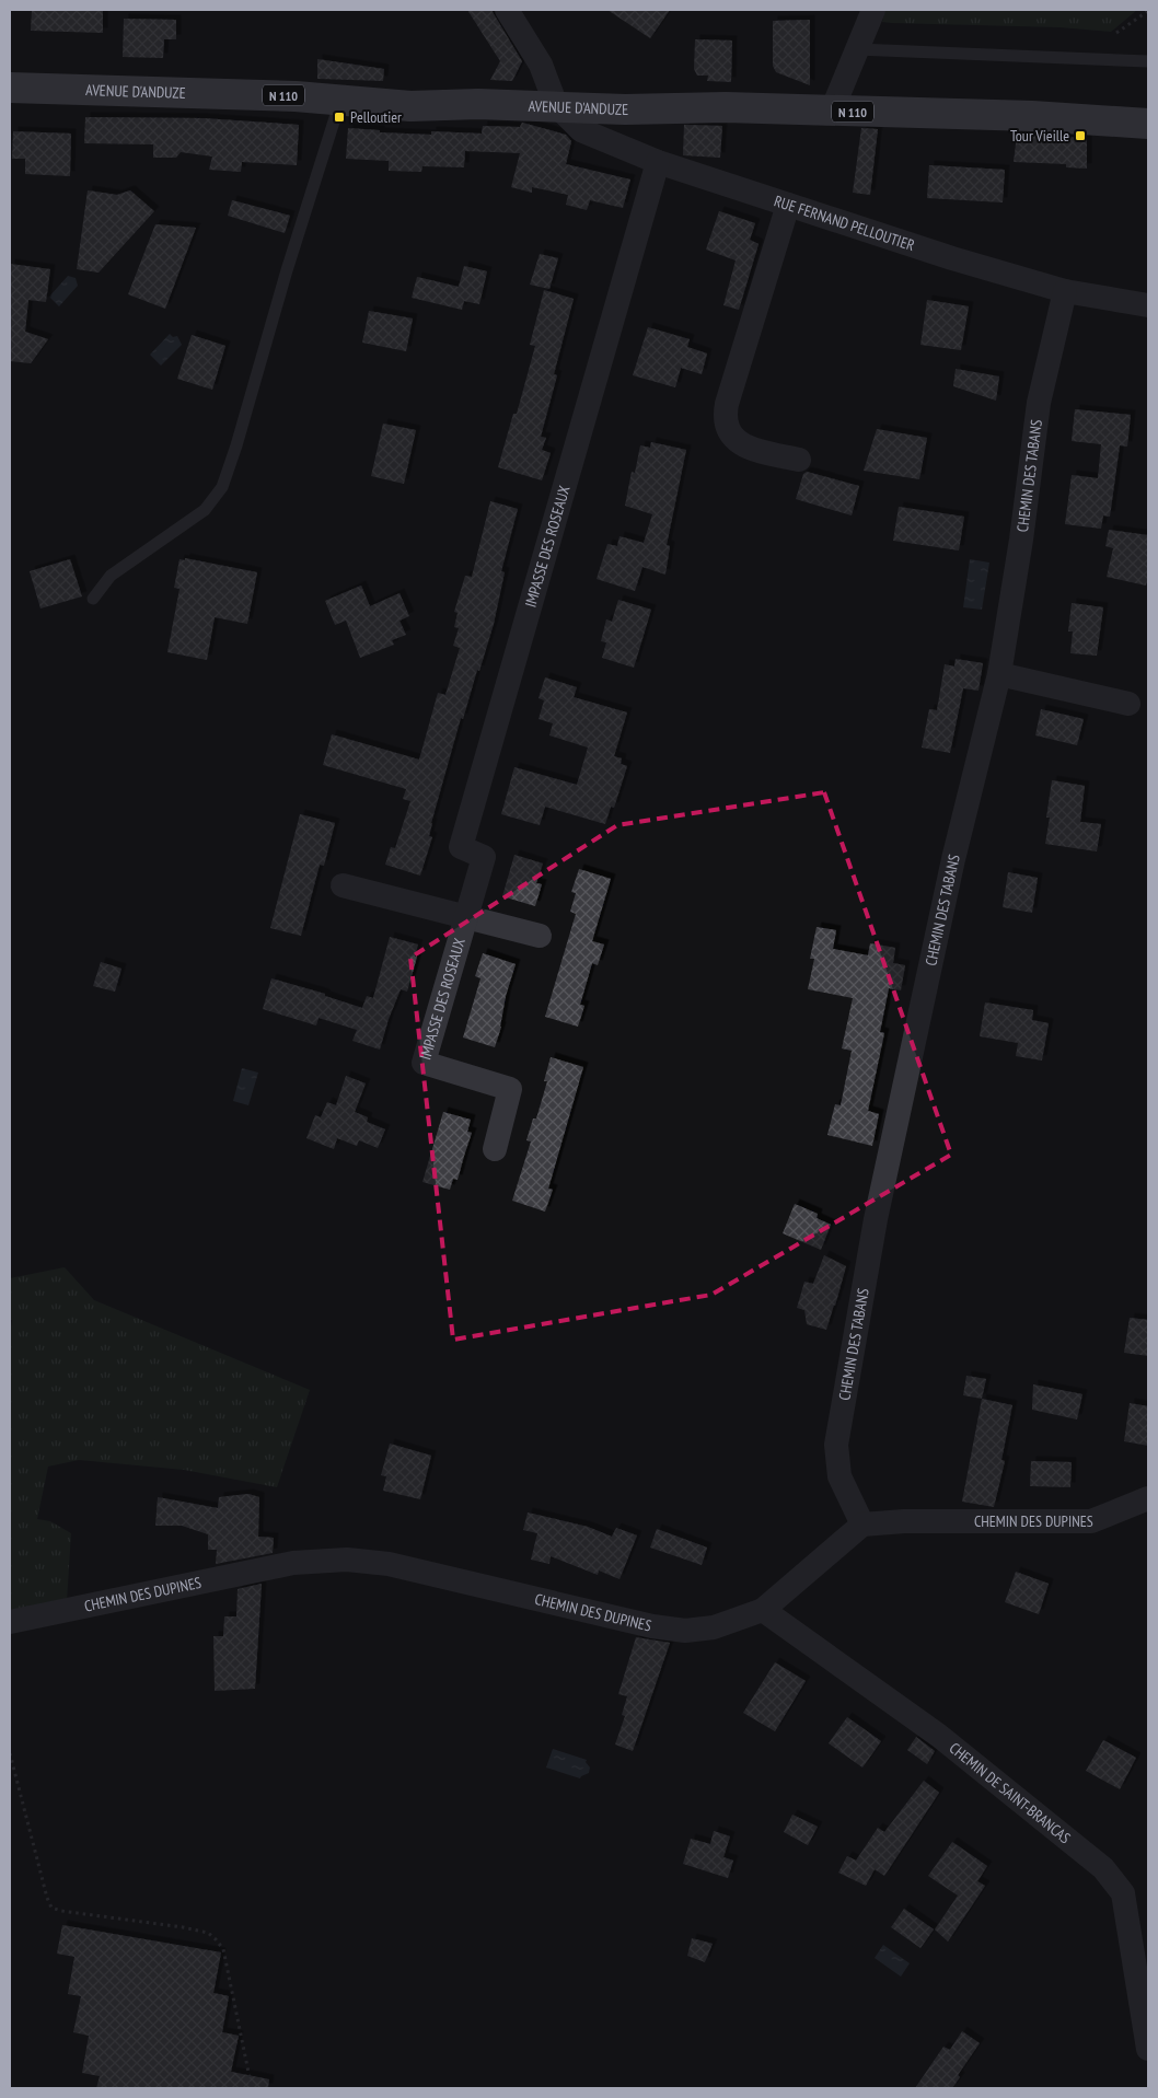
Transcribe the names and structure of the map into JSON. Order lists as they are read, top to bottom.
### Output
{
  "streets": {
    "main road": ["AVENUE D'ANDUZE", "N 110"],
    "street": [
      "RUE FERNAND PELLOUTIER",
      "CHEMIN DES TABANS",
      "IMPASSE DES ROSEAUX",
      "CHEMIN DES DUPINES",
      "CHEMIN DE SAINT-BRANCAS"
    ]
  },
  "crossings": [
    ["AVENUE D'ANDUZE", "RUE FERNAND PELLOUTIER"],
    ["RUE FERNAND PELLOUTIER", "CHEMIN DES TABANS"],
    ["RUE FERNAND PELLOUTIER", "IMPASSE DES ROSEAUX"],
    ["CHEMIN DES TABANS", "CHEMIN DES DUPINES"],
    ["CHEMIN DES DUPINES", "CHEMIN DE SAINT-BRANCAS"]
  ],
  "places": {
    "transit": ["Pelloutier", "Tour Vieille"]
  }
}
